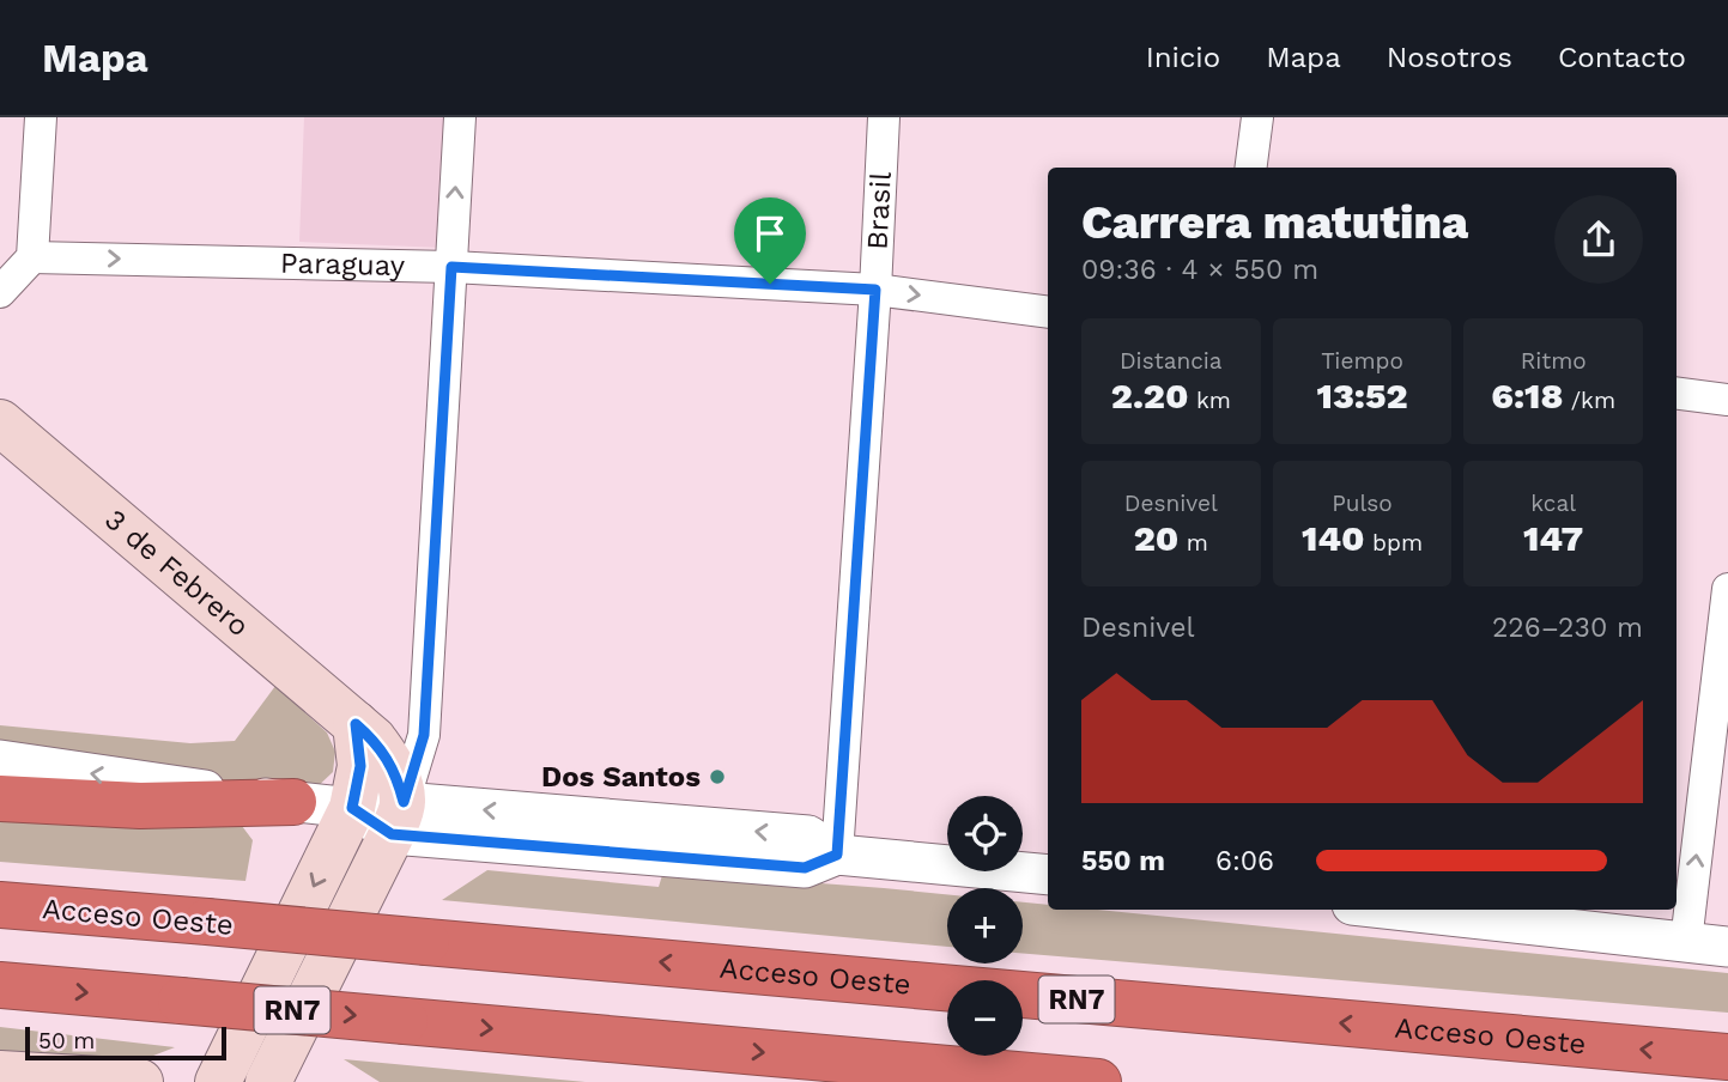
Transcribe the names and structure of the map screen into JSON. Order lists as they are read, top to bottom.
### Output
{
  "streets": {
    "highway": ["Acceso Oeste", "RN7"],
    "main road": ["3 de Febrero"],
    "street": ["Brasil", "Paraguay"]
  },
  "crossings": [
    ["Brasil", "Paraguay"]
  ],
  "one_way": ["Paraguay"],
  "places": ["Dos Santos"],
  "scale_bar": "50 m",
  "page": {
    "header": "Mapa",
    "nav": [
      "Inicio",
      "Mapa",
      "Nosotros",
      "Contacto"
    ],
    "heading": ["Carrera matutina", "09:36 · 4 × 550 m"],
    "stats": [
      ["Distancia", "2.20 km"],
      ["Tiempo", "13:52"],
      ["Ritmo", "6:18 /km"],
      ["Desnivel", "20 m"],
      ["Pulso", "140 bpm"],
      ["kcal", "147"]
    ],
    "chart": ["Desnivel", "226–230 m"],
    "map_buttons": ["+", "−"],
    "list": [
      {
        "name": "550 m",
        "note": "6:06"
      }
    ],
    "scale": "50 m"
  }
}
